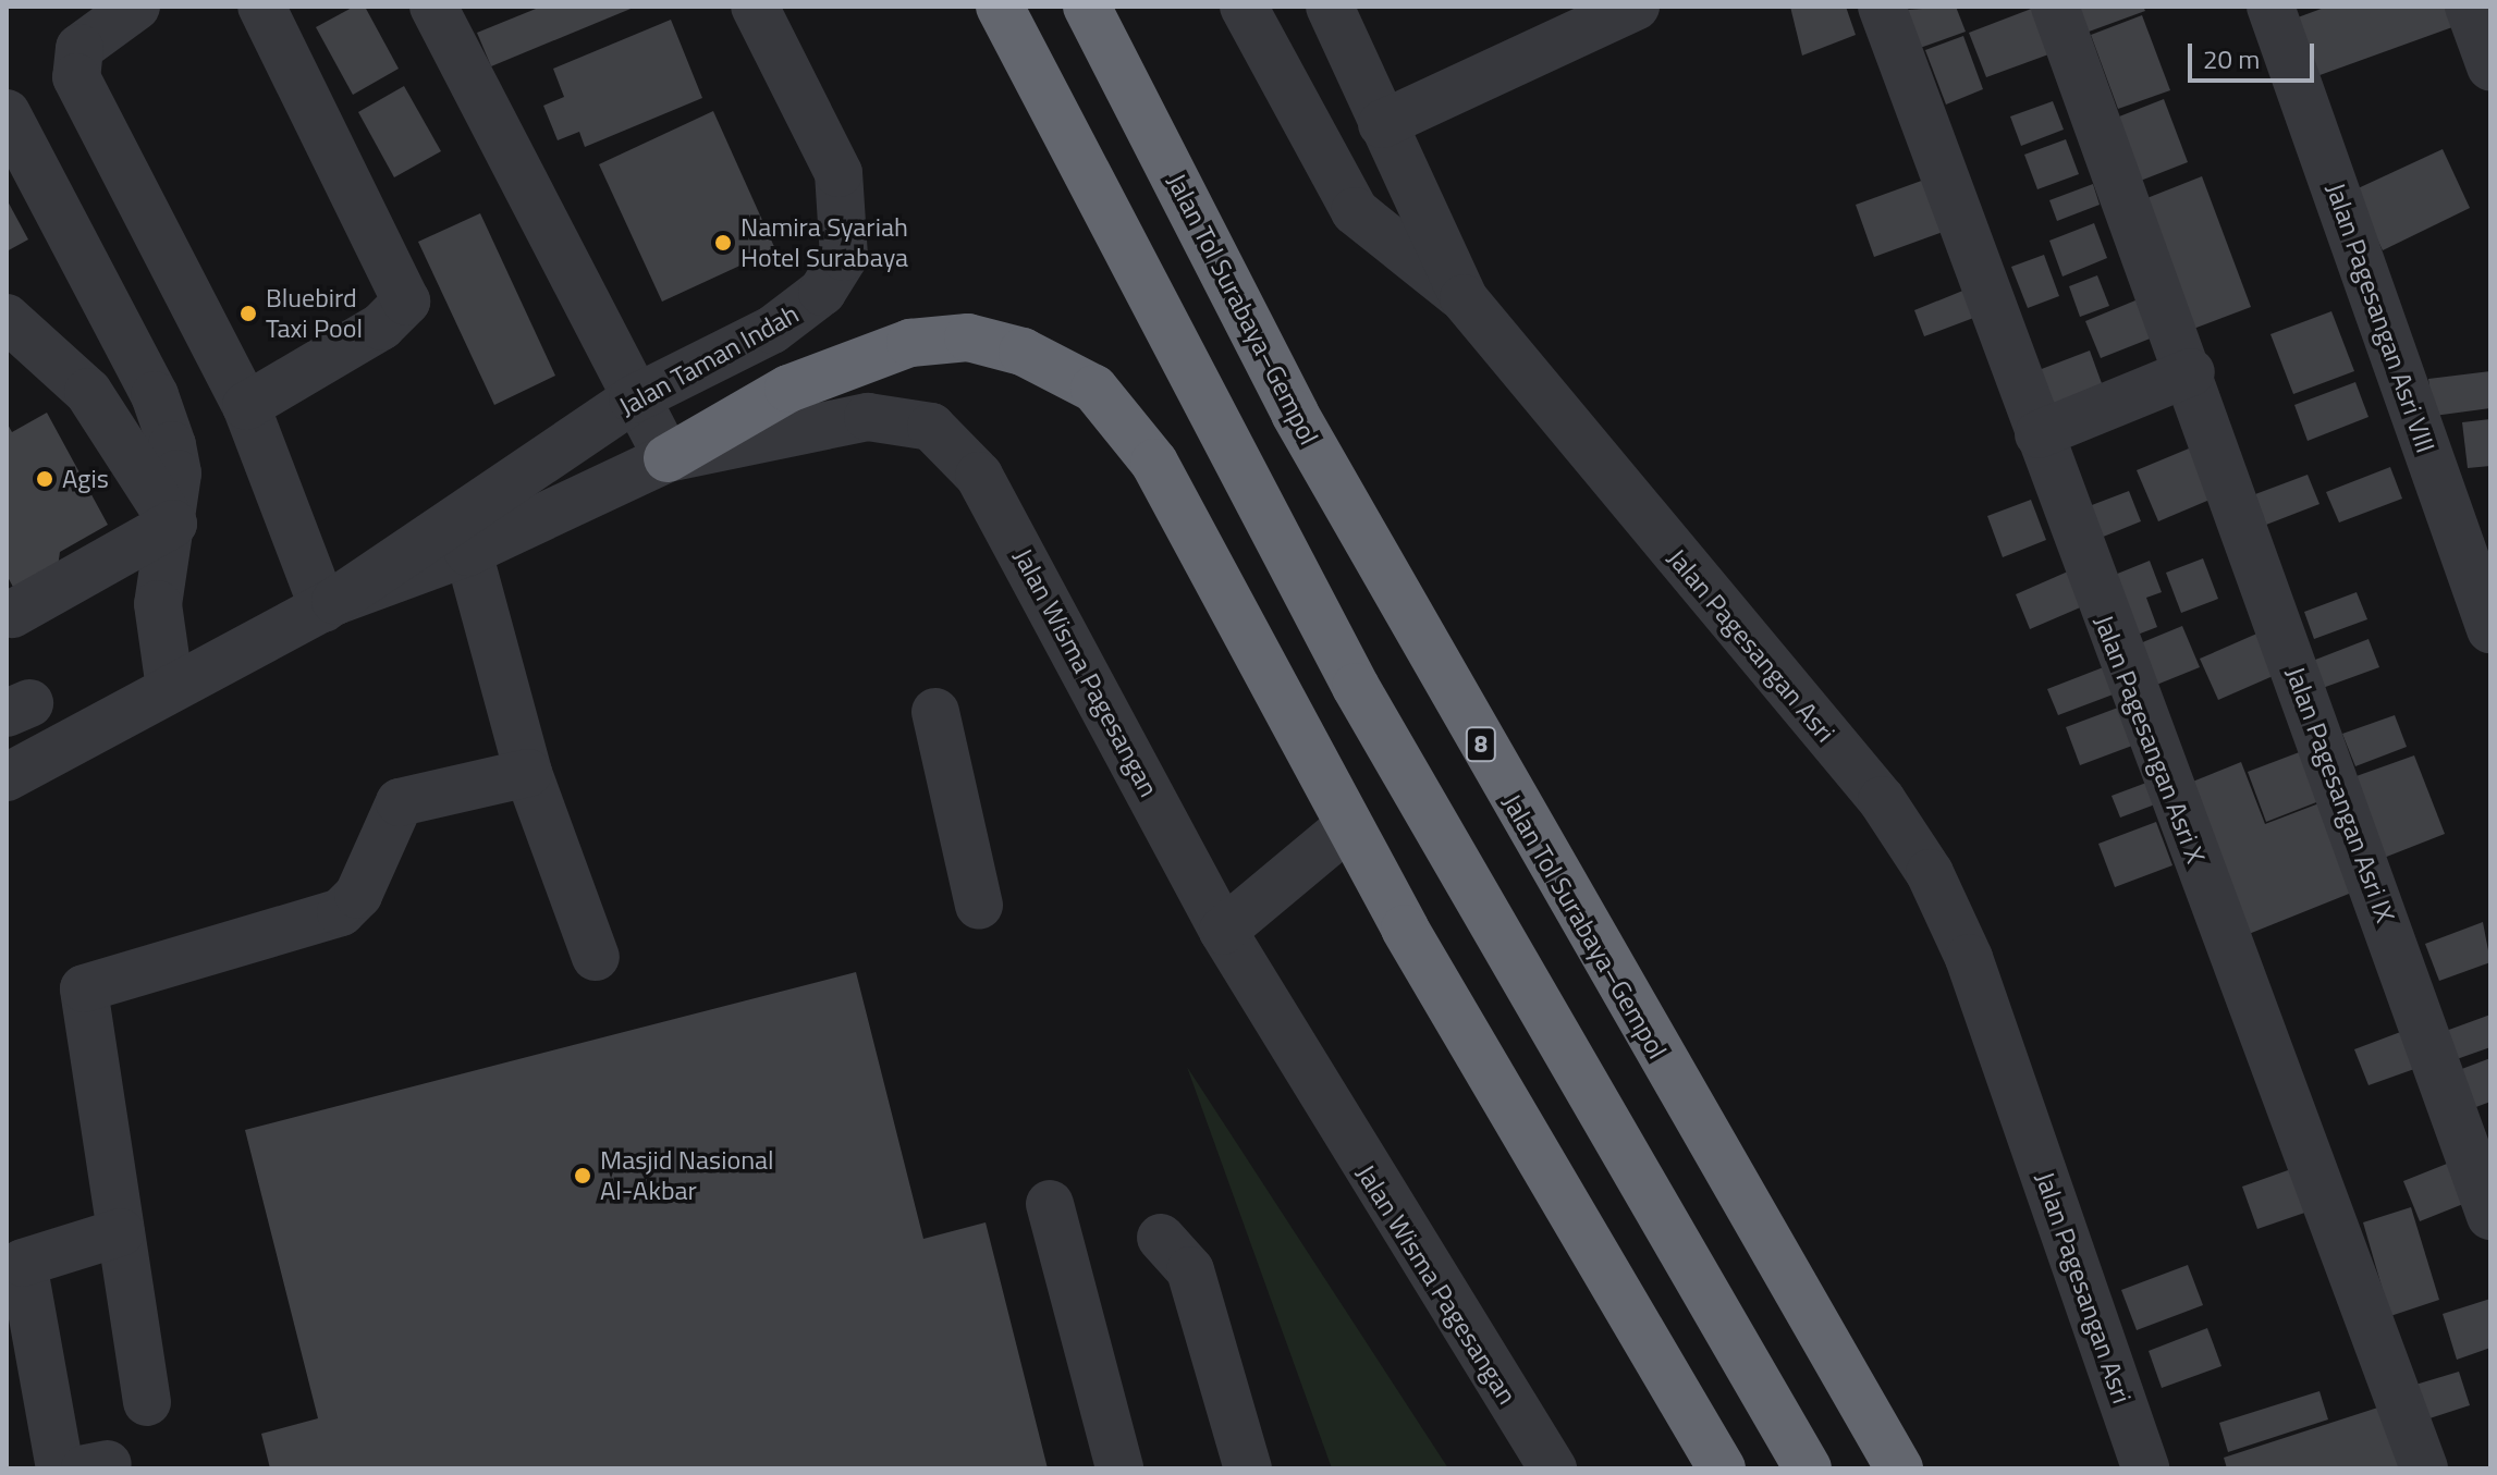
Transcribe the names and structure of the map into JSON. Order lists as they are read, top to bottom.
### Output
{
  "streets": {
    "highway": ["Jalan Tol Surabaya–Gempol", "8"],
    "street": [
      "Jalan Pagesangan Asri VIII",
      "Jalan Taman Indah",
      "Jalan Pagesangan Asri",
      "Jalan Wisma Pagesangan",
      "Jalan Pagesangan Asri X",
      "Jalan Pagesangan Asri IX"
    ]
  },
  "crossings": [
    ["Jalan Taman Indah", "Jalan Wisma Pagesangan"]
  ],
  "places": [
    "Namira Syariah Hotel Surabaya",
    "Bluebird Taxi Pool",
    "Agis",
    "Masjid Nasional Al-Akbar"
  ],
  "scale_bar": "20 m"
}
